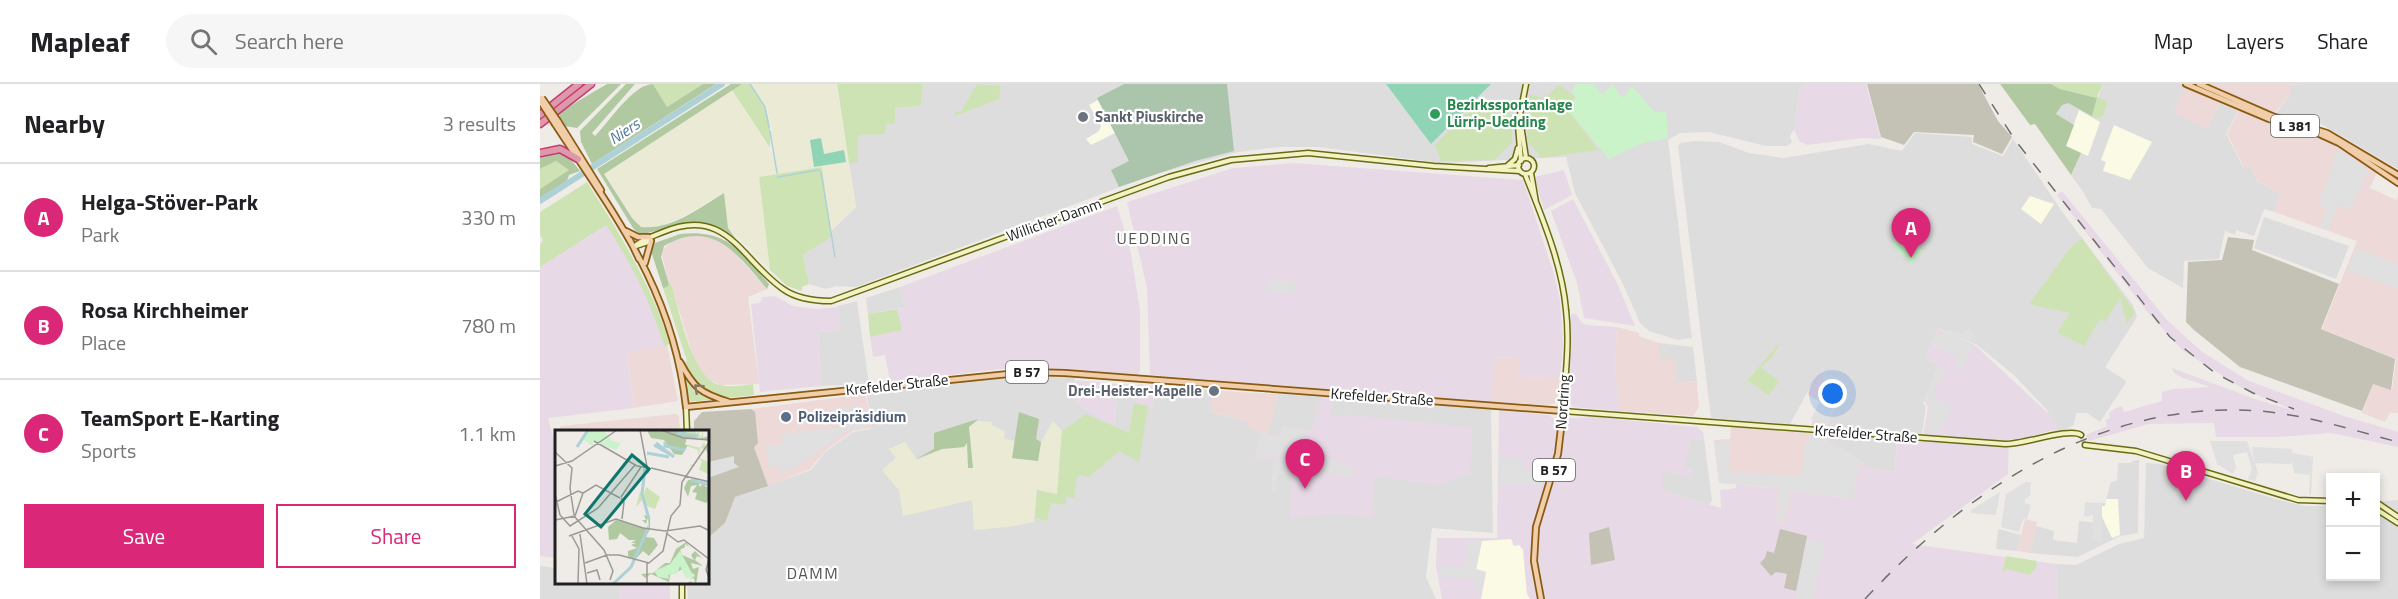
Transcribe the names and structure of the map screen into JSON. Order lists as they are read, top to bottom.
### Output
{
  "streets": {
    "main road": [
      "L 381",
      "Willicher Damm",
      "B 57",
      "Krefelder Straße",
      "Nordring"
    ]
  },
  "crossings": [
    ["Willicher Damm", "Nordring"],
    ["Krefelder Straße", "Nordring"]
  ],
  "districts": ["UEDDING", "DAMM"],
  "water": ["Niers"],
  "places": [
    "Bezirkssportanlage Lürrip-Uedding",
    "Sankt Piuskirche",
    "Drei-Heister-Kapelle",
    "Polizeipräsidium"
  ],
  "page": {
    "header": "Mapleaf",
    "search": "Search here",
    "nav": ["Map", "Layers", "Share"],
    "heading": ["Nearby", "3 results"],
    "list": [
      {
        "mark": "A",
        "name": "Helga-Stöver-Park",
        "note": "Park",
        "value": "330 m"
      },
      {
        "mark": "B",
        "name": "Rosa Kirchheimer",
        "note": "Place",
        "value": "780 m"
      },
      {
        "mark": "C",
        "name": "TeamSport E-Karting",
        "note": "Sports",
        "value": "1.1 km"
      }
    ],
    "pins": ["A", "C", "B"],
    "map_buttons": ["+", "−"],
    "buttons": ["Save", "Share"]
  }
}
